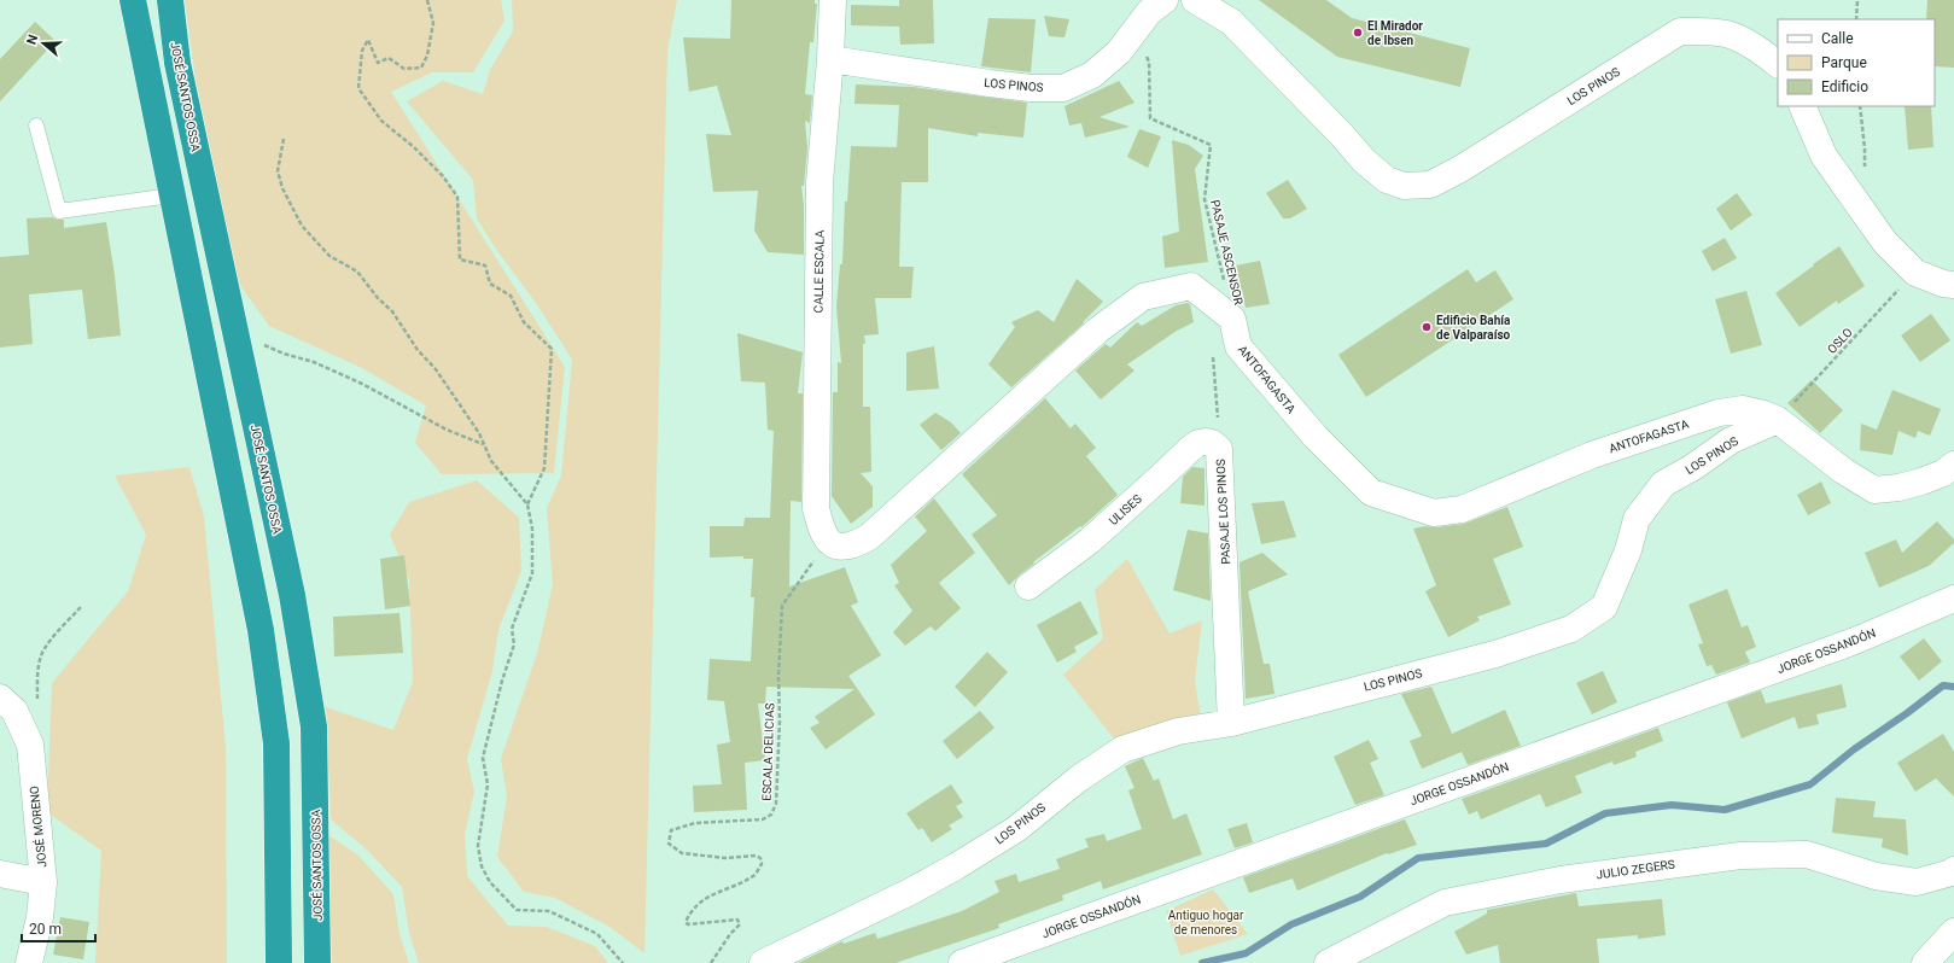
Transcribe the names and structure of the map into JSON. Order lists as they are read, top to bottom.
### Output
{
  "streets": {
    "highway": ["JOSÉ SANTOS OSSA"],
    "street": [
      "LOS PINOS",
      "CALLE ESCALA",
      "ANTOFAGASTA",
      "ULISES",
      "PASAJE LOS PINOS",
      "JORGE OSSANDÓN",
      "JOSÉ MORENO",
      "JULIO ZEGERS"
    ],
    "path": ["PASAJE ASCENSOR", "OSLO", "ESCALA DELICIAS"]
  },
  "crossings": [
    ["LOS PINOS", "PASAJE ASCENSOR"],
    ["LOS PINOS", "CALLE ESCALA"],
    ["LOS PINOS", "OSLO"],
    ["LOS PINOS", "ANTOFAGASTA"],
    ["LOS PINOS", "PASAJE LOS PINOS"],
    ["PASAJE ASCENSOR", "ANTOFAGASTA"],
    ["CALLE ESCALA", "ESCALA DELICIAS"],
    ["OSLO", "ANTOFAGASTA"],
    ["ULISES", "PASAJE LOS PINOS"]
  ],
  "parks": ["Antiguo hogar de menores"],
  "places": ["El Mirador de Ibsen", "Edificio Bahía de Valparaíso"],
  "legend": ["Calle", "Parque", "Edificio"],
  "scale_bar": "20 m",
  "north": "left"
}
